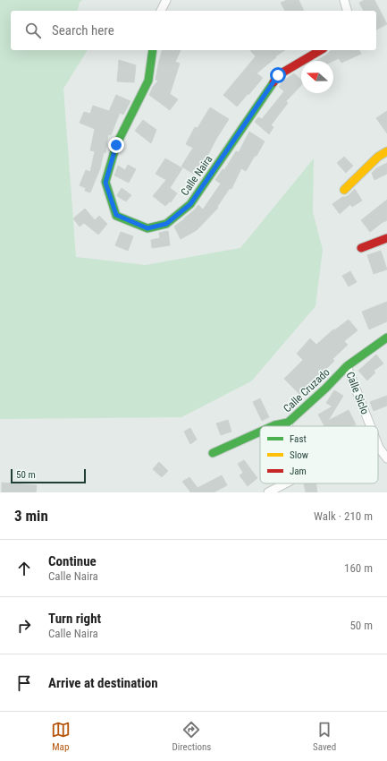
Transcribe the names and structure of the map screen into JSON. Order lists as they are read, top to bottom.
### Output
{
  "streets": {
    "street": ["Calle Naira", "Calle Cruzado", "Calle Siclo"]
  },
  "crossings": [
    ["Calle Cruzado", "Calle Siclo"]
  ],
  "legend": ["Fast", "Slow", "Jam"],
  "scale_bar": "50 m",
  "north": "left",
  "page": {
    "search": "Search here",
    "scale": "50 m",
    "heading": ["3 min", "Walk · 210 m"],
    "list": [
      ["Continue", "Calle Naira", "160 m"],
      ["Turn right", "Calle Naira", "50 m"],
      "Arrive at destination"
    ],
    "nav": ["Map", "Directions", "Saved"]
  }
}
